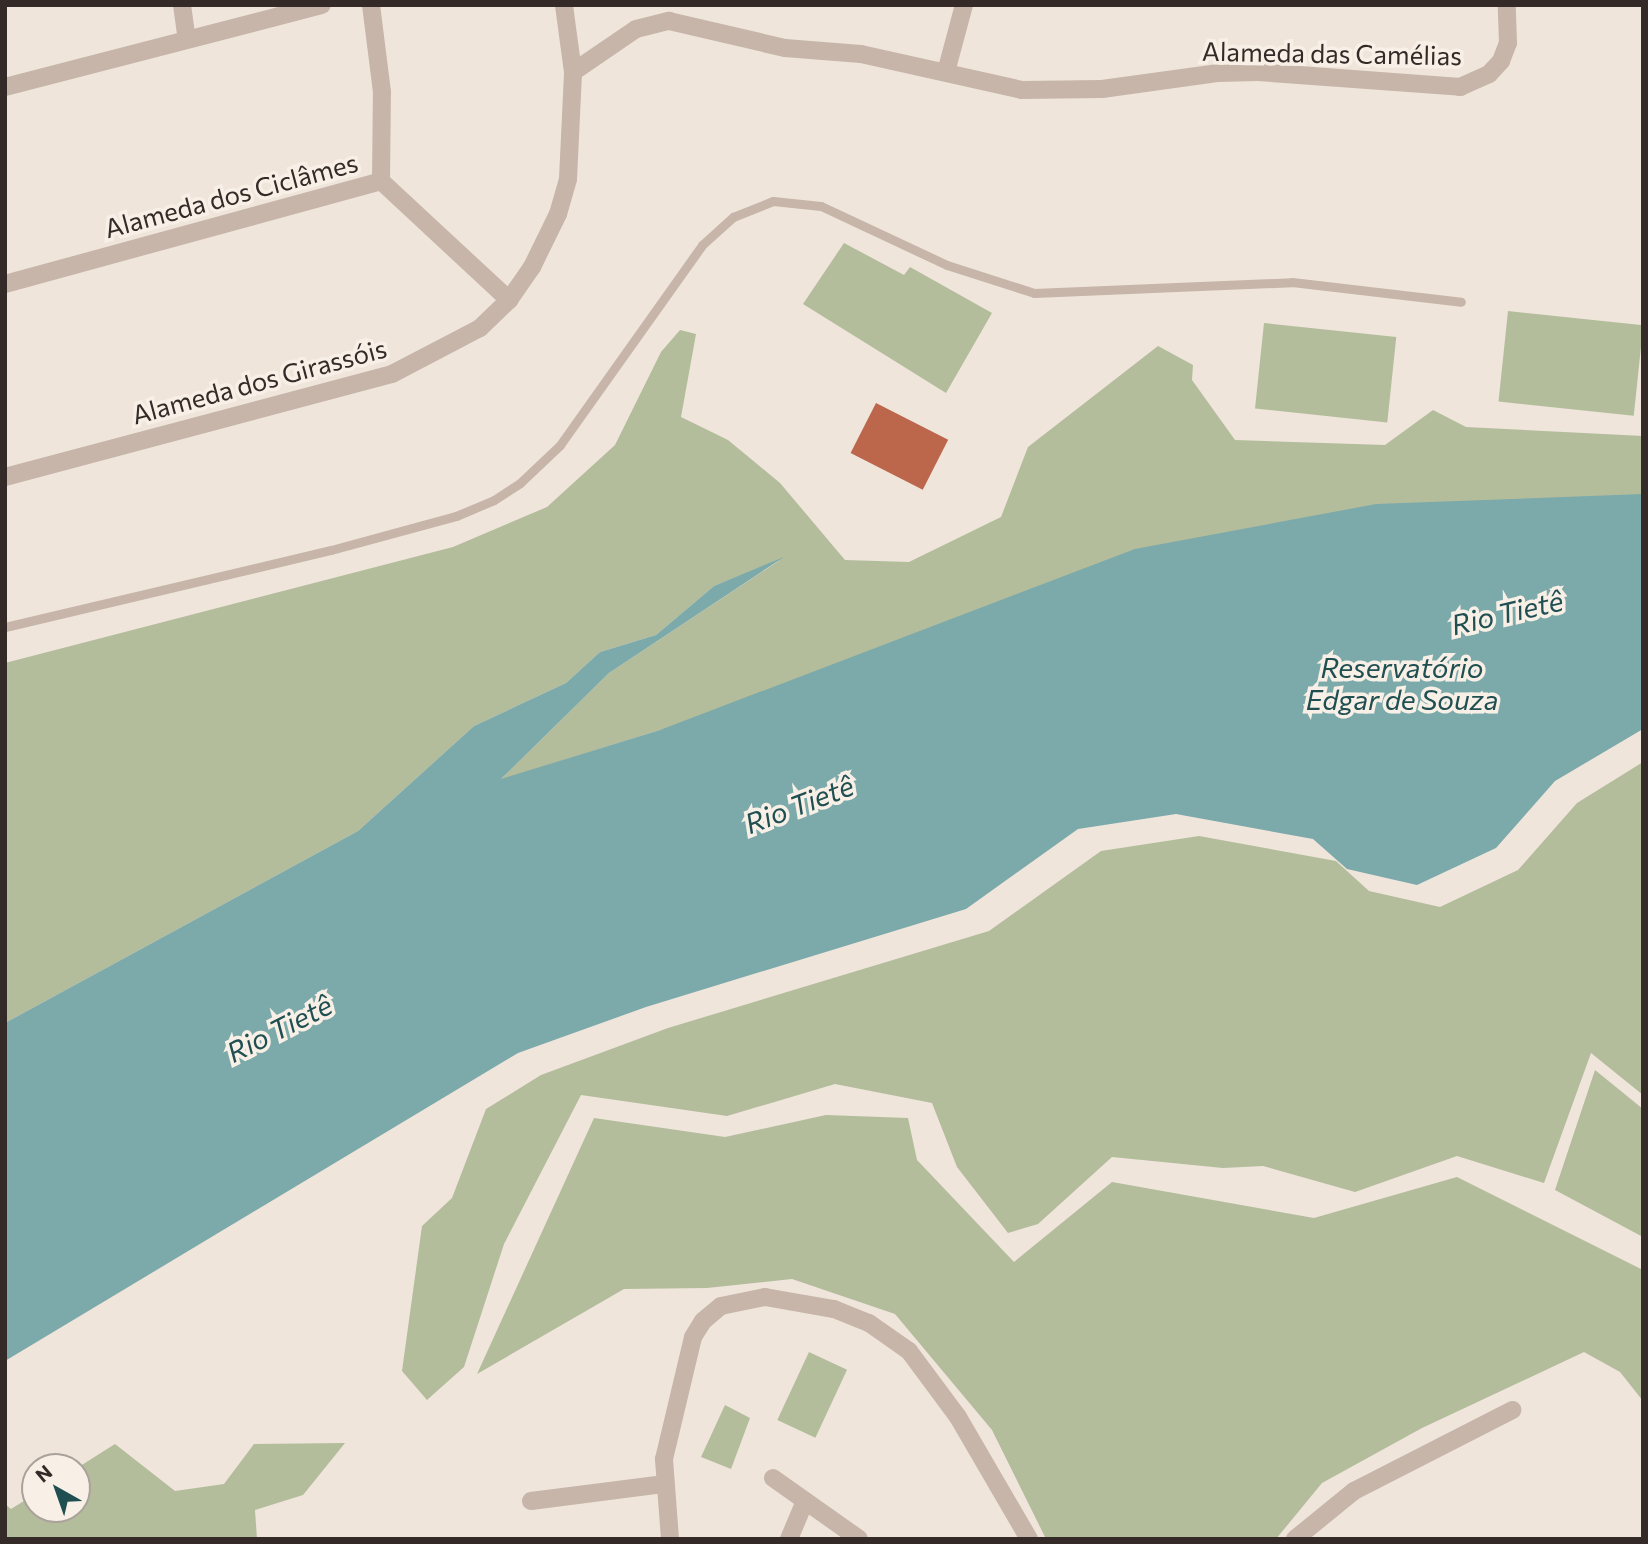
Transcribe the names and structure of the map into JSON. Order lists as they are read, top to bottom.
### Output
{
  "streets": {
    "street": ["Alameda das Camélias", "Alameda dos Ciclâmes", "Alameda dos Girassóis"]
  },
  "crossings": [
    ["Alameda das Camélias", "Alameda dos Girassóis"]
  ],
  "water": ["Rio Tietê", "Reservatório Edgar de Souza"],
  "north": "top left"
}
